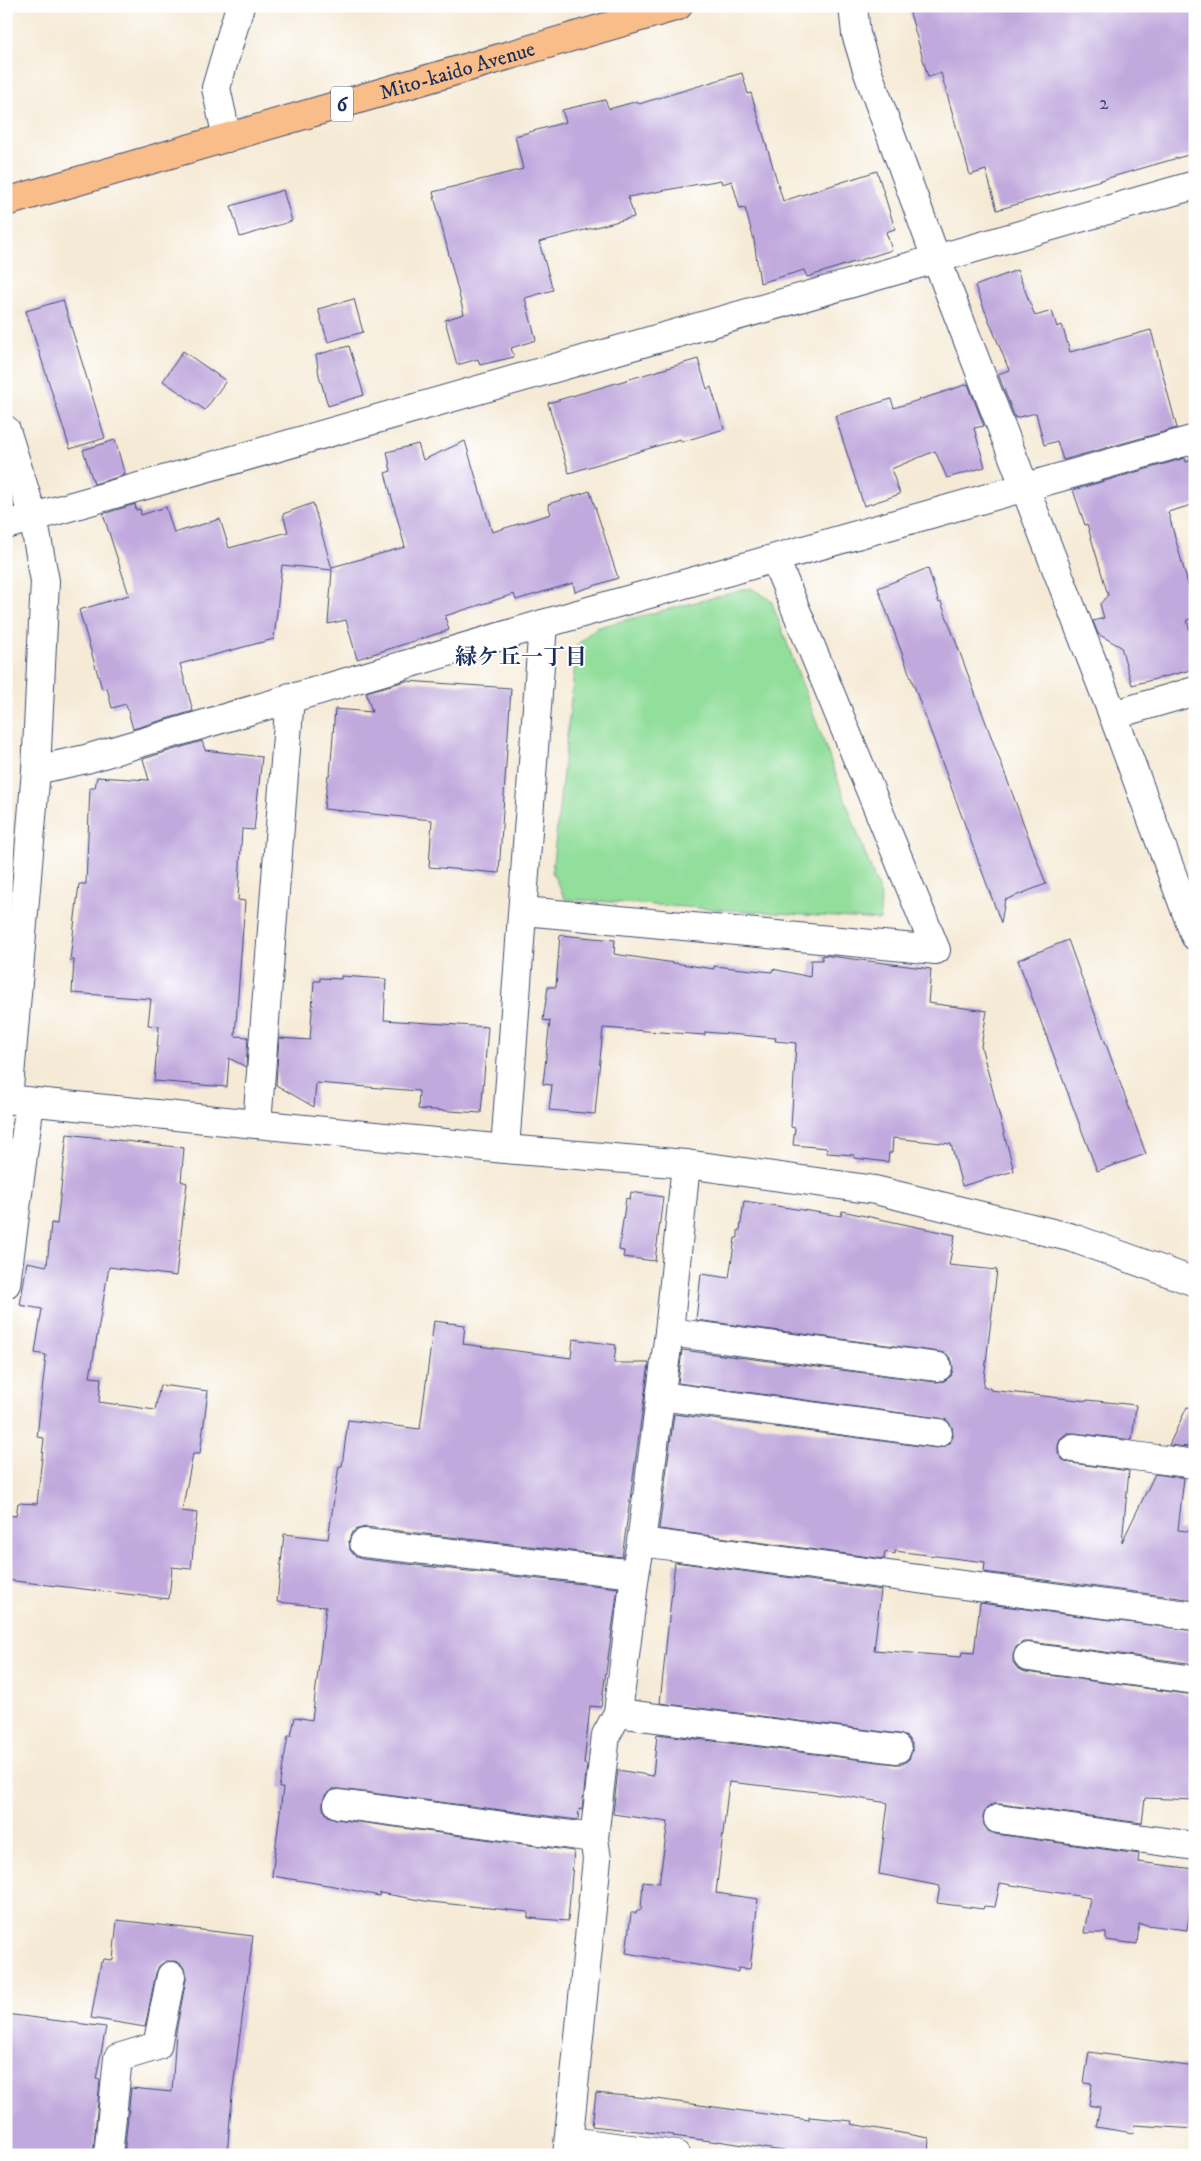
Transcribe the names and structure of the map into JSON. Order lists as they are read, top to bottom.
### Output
{
  "streets": {
    "highway": ["Mito-kaido Avenue", "6"]
  },
  "districts": ["緑ケ丘一丁目"],
  "house_numbers": ["2"]
}
